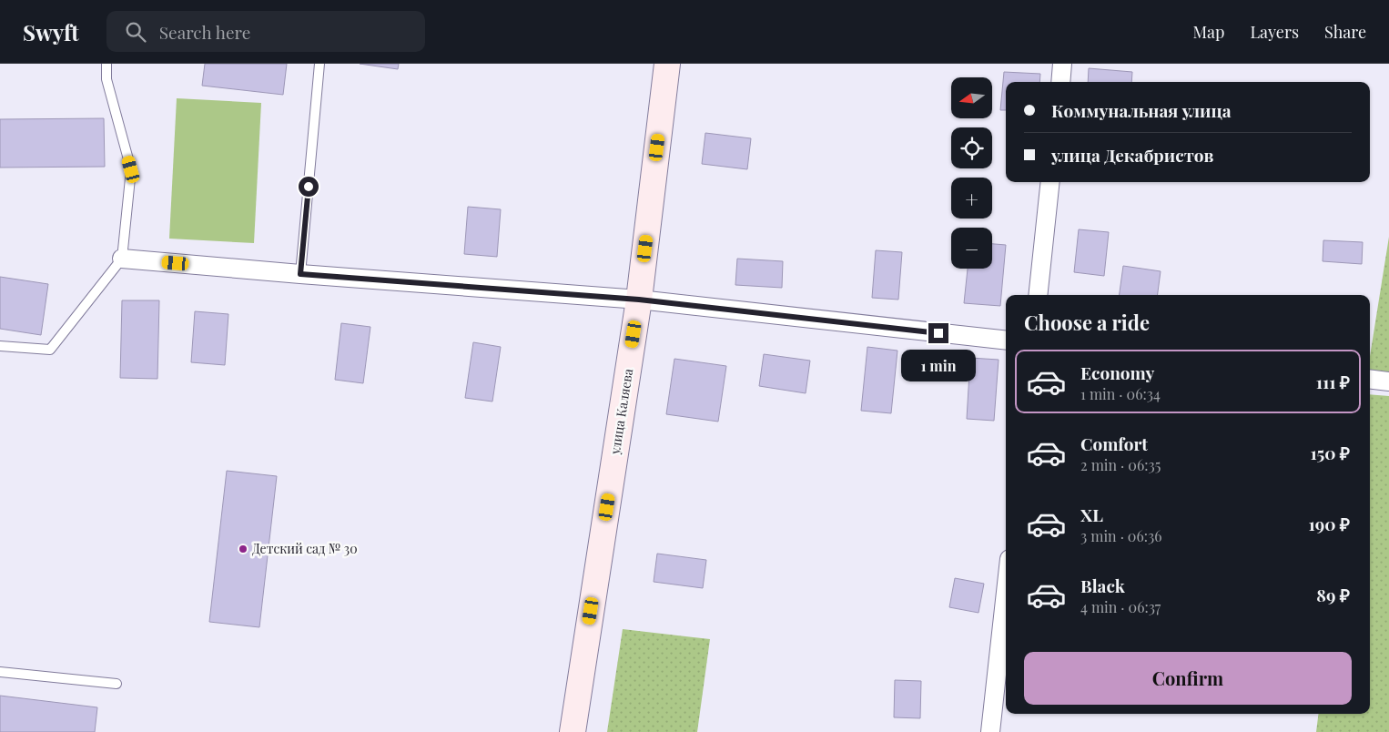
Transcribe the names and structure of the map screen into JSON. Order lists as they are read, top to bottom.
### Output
{
  "streets": {
    "street": ["улица Каляева"]
  },
  "places": ["Детский сад № 30"],
  "north": "left",
  "page": {
    "header": "Swyft",
    "search": "Search here",
    "nav": ["Map", "Layers", "Share"],
    "map_buttons": ["+", "−"],
    "banner": ["Коммунальная улица", "улица Декабристов"],
    "heading": "Choose a ride",
    "bubble": "1 min",
    "list": [
      {
        "name": "Economy",
        "note": "1 min · 06:34",
        "value": "111 ₽"
      },
      {
        "name": "Comfort",
        "note": "2 min · 06:35",
        "value": "150 ₽"
      },
      {
        "name": "XL",
        "note": "3 min · 06:36",
        "value": "190 ₽"
      },
      {
        "name": "Black",
        "note": "4 min · 06:37",
        "value": "89 ₽"
      }
    ],
    "buttons": "Confirm"
  }
}
